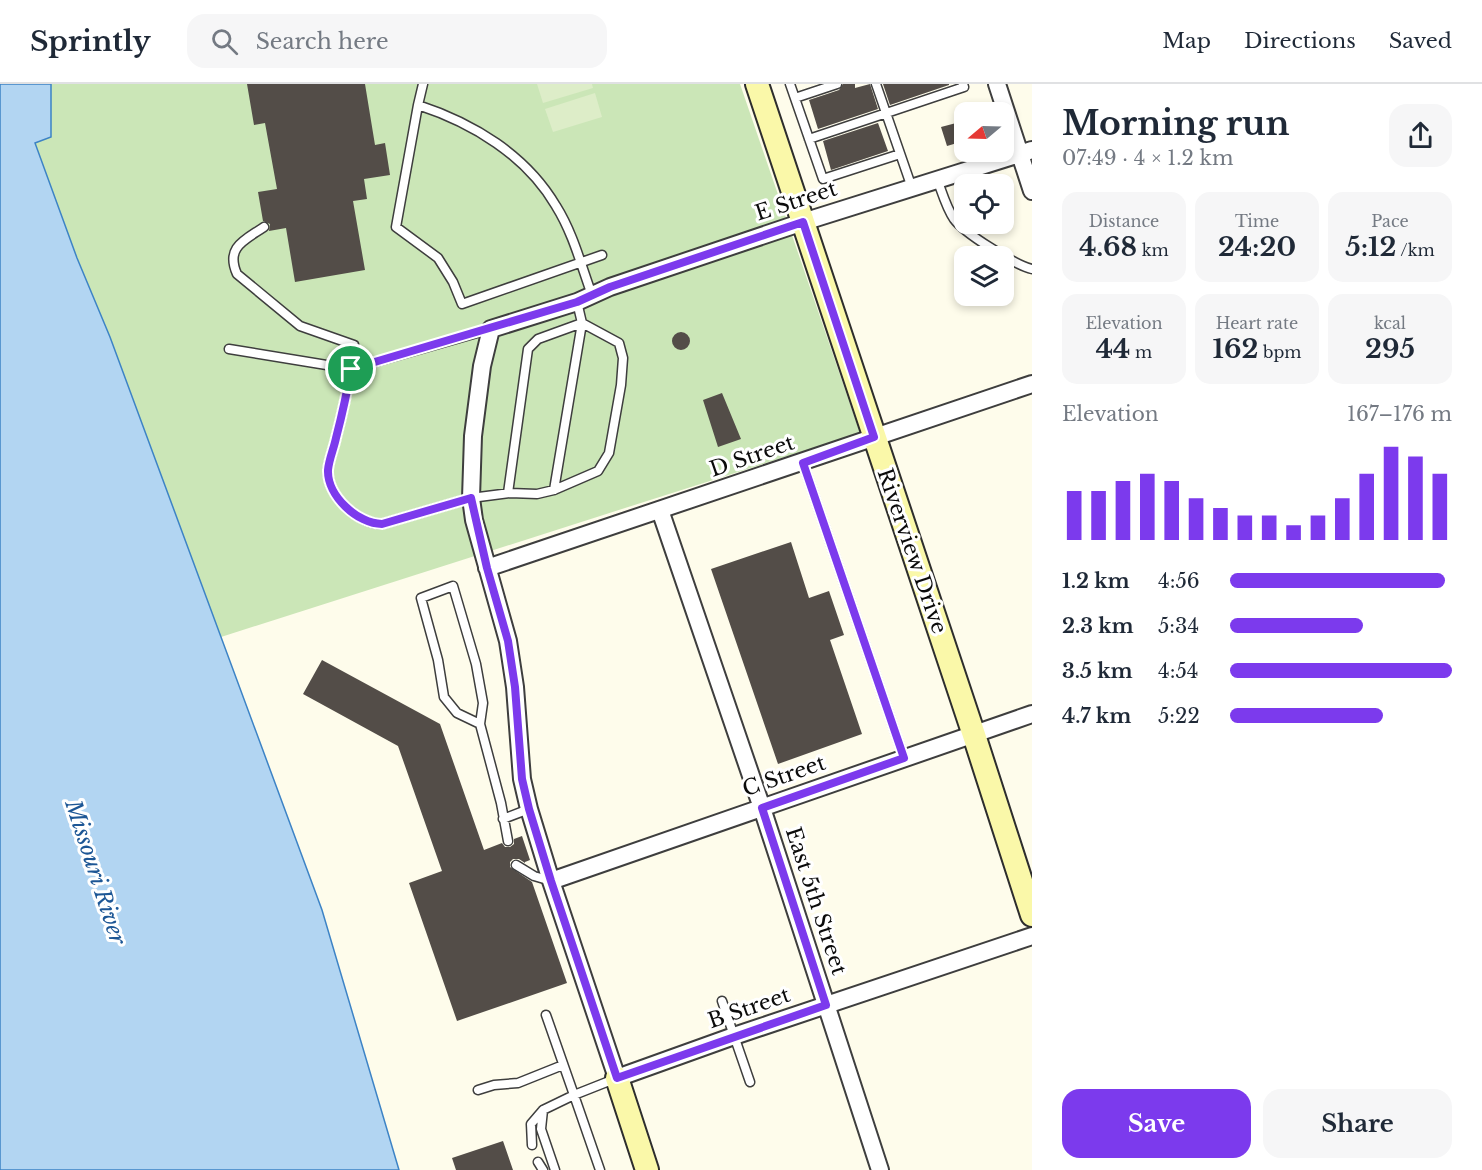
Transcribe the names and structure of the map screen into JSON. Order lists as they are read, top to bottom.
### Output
{
  "streets": {
    "main road": ["Riverview Drive"],
    "street": [
      "E Street",
      "D Street",
      "C Street",
      "East 5th Street",
      "B Street"
    ]
  },
  "crossings": [
    ["E Street", "Riverview Drive"],
    ["D Street", "Riverview Drive"],
    ["D Street", "East 5th Street"],
    ["Riverview Drive", "C Street"],
    ["C Street", "East 5th Street"],
    ["East 5th Street", "B Street"]
  ],
  "water": ["Missouri River"],
  "north": "left",
  "page": {
    "header": "Sprintly",
    "search": "Search here",
    "nav": ["Map", "Directions", "Saved"],
    "heading": ["Morning run", "07:49 · 4 × 1.2 km"],
    "stats": [
      ["Distance", "4.68 km"],
      ["Time", "24:20"],
      ["Pace", "5:12 /km"],
      ["Elevation", "44 m"],
      ["Heart rate", "162 bpm"],
      ["kcal", "295"]
    ],
    "chart": ["Elevation", "167–176 m"],
    "list": [
      {
        "name": "1.2 km",
        "note": "4:56"
      },
      {
        "name": "2.3 km",
        "note": "5:34"
      },
      {
        "name": "3.5 km",
        "note": "4:54"
      },
      {
        "name": "4.7 km",
        "note": "5:22"
      }
    ],
    "buttons": ["Save", "Share"]
  }
}
